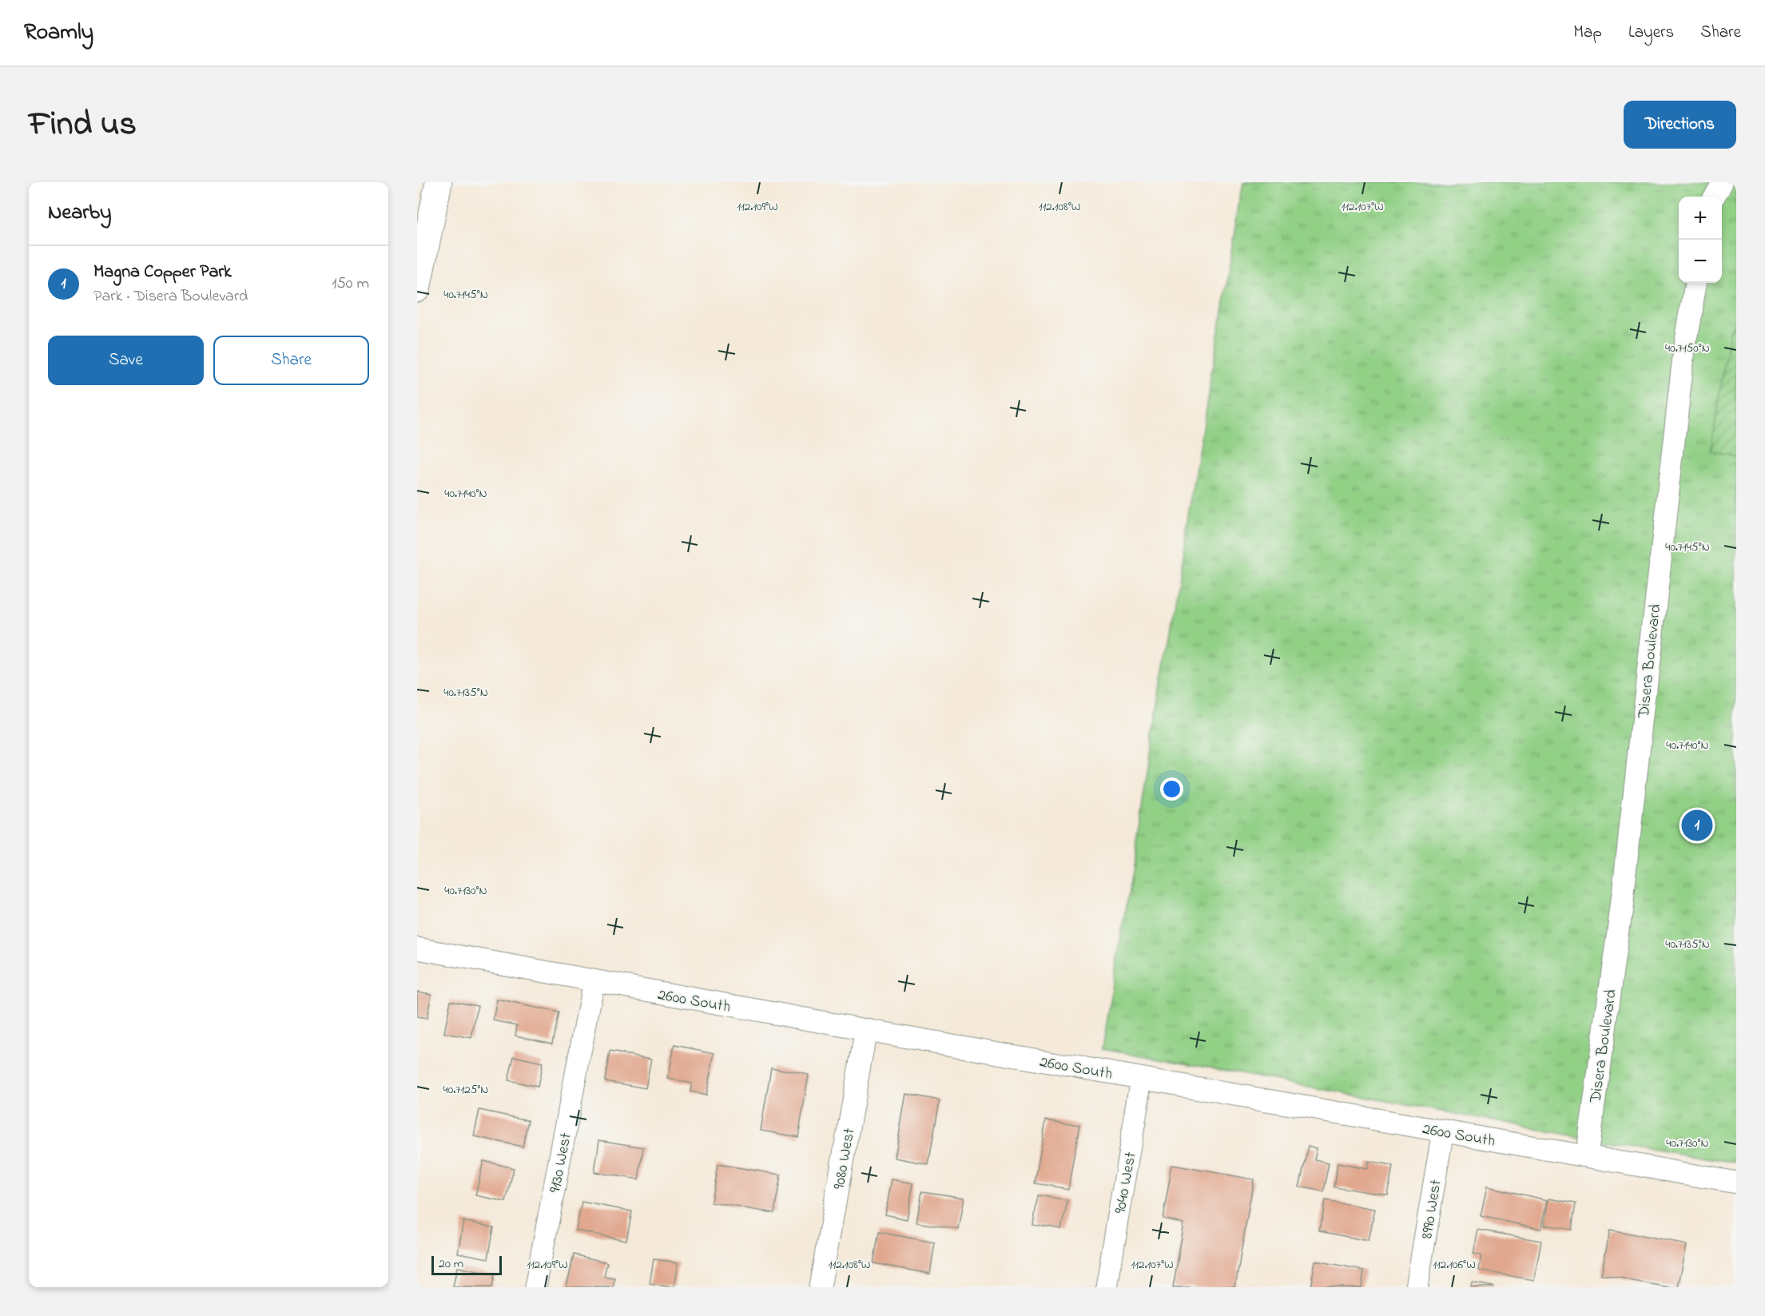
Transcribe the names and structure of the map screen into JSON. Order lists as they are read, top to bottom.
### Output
{
  "streets": {
    "street": [
      "Disera Boulevard",
      "2600 South",
      "9080 West",
      "9130 West",
      "9040 West",
      "8990 West"
    ]
  },
  "crossings": [
    ["Disera Boulevard", "2600 South"],
    ["2600 South", "9080 West"],
    ["2600 South", "9130 West"],
    ["2600 South", "9040 West"],
    ["2600 South", "8990 West"]
  ],
  "scale_bar": "20 m",
  "page": {
    "header": "Roamly",
    "nav": ["Map", "Layers", "Share"],
    "title": "Find us",
    "buttons": [
      "Directions",
      ["Save", "Share"]
    ],
    "heading": "Nearby",
    "map_buttons": ["+", "−"],
    "list": [
      {
        "mark": "1",
        "name": "Magna Copper Park",
        "note": "Park · Disera Boulevard",
        "value": "150 m"
      }
    ],
    "pins": "1",
    "scale": "20 m"
  },
  "coordinates": [
    "112.109°W",
    "112.108°W",
    "112.107°W",
    "40.7145°N",
    "40.7150°N",
    "40.7140°N",
    "40.7135°N",
    "40.7130°N",
    "40.7125°N",
    "112.106°W"
  ]
}
